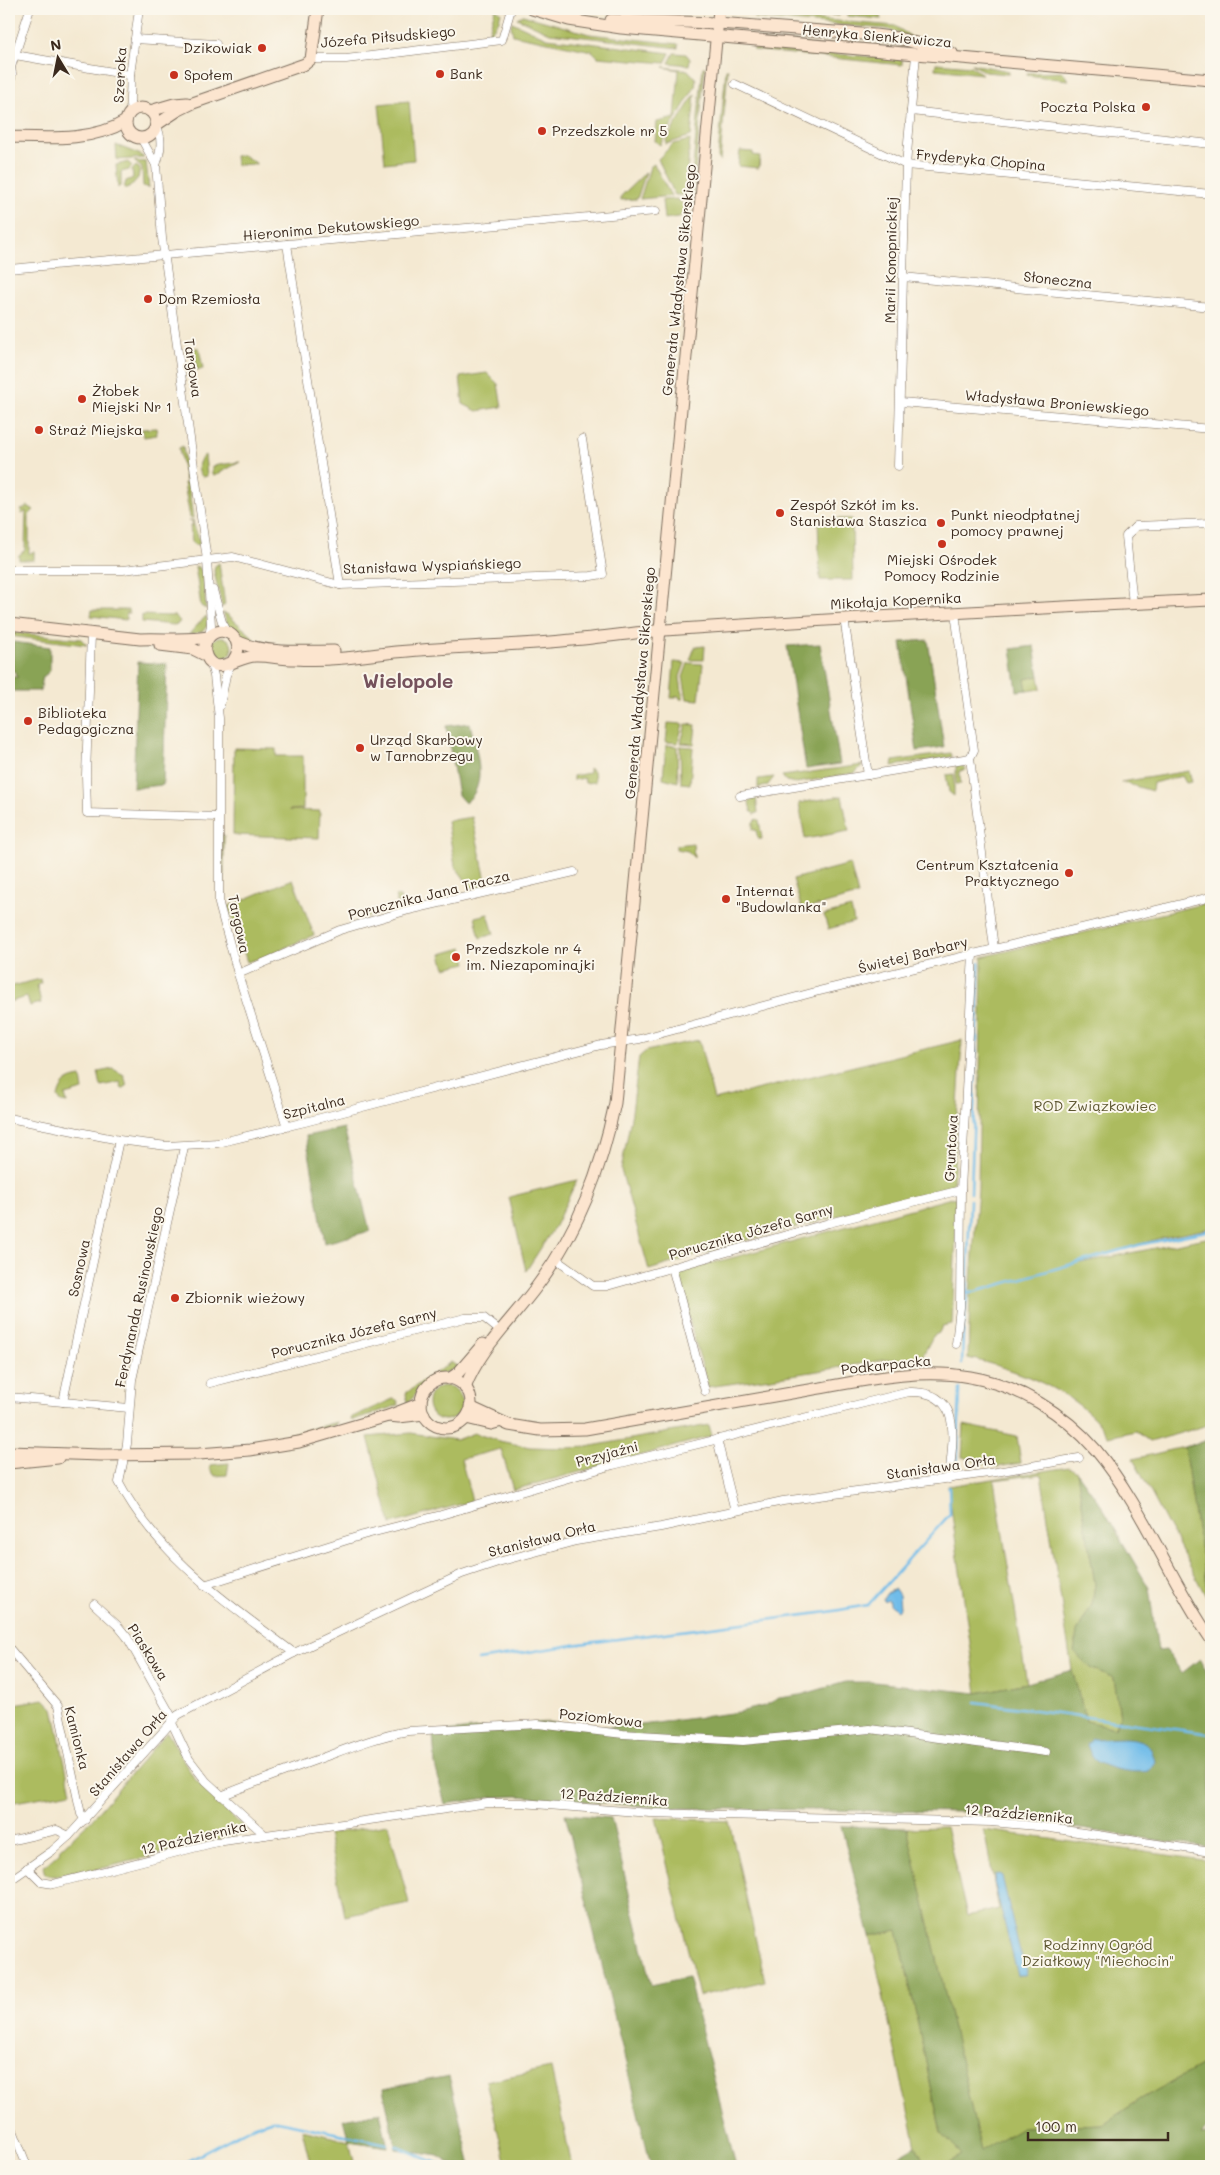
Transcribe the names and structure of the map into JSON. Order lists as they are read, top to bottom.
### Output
{
  "streets": {
    "street": [
      "Henryka Sienkiewicza",
      "Józefa Piłsudskiego",
      "Szeroka",
      "Fryderyka Chopina",
      "Hieronima Dekutowskiego",
      "Marii Konopnickiej",
      "Generała Władysława Sikorskiego",
      "Słoneczna",
      "Targowa",
      "Władysława Broniewskiego",
      "Stanisława Wyspiańskiego",
      "Mikołaja Kopernika",
      "Porucznika Jana Tracza",
      "Świętej Barbary",
      "Szpitalna",
      "Gruntowa",
      "Porucznika Józefa Sarny",
      "Sosnowa",
      "Ferdynanda Rusinowskiego",
      "Podkarpacka",
      "Przyjaźni",
      "Stanisława Orła",
      "Piaskowa",
      "Poziomkowa",
      "Kamionka",
      "12 Października"
    ]
  },
  "crossings": [
    ["Henryka Sienkiewicza", "Marii Konopnickiej"],
    ["Henryka Sienkiewicza", "Generała Władysława Sikorskiego"],
    ["Józefa Piłsudskiego", "Szeroka"],
    ["Józefa Piłsudskiego", "Targowa"],
    ["Szeroka", "Targowa"],
    ["Fryderyka Chopina", "Marii Konopnickiej"],
    ["Hieronima Dekutowskiego", "Targowa"],
    ["Marii Konopnickiej", "Słoneczna"],
    ["Marii Konopnickiej", "Władysława Broniewskiego"],
    ["Generała Władysława Sikorskiego", "Mikołaja Kopernika"],
    ["Generała Władysława Sikorskiego", "Świętej Barbary"],
    ["Generała Władysława Sikorskiego", "Szpitalna"],
    ["Generała Władysława Sikorskiego", "Porucznika Józefa Sarny"],
    ["Generała Władysława Sikorskiego", "Podkarpacka"],
    ["Targowa", "Stanisława Wyspiańskiego"],
    ["Targowa", "Porucznika Jana Tracza"],
    ["Targowa", "Szpitalna"],
    ["Świętej Barbary", "Szpitalna"],
    ["Świętej Barbary", "Gruntowa"],
    ["Szpitalna", "Sosnowa"],
    ["Szpitalna", "Ferdynanda Rusinowskiego"],
    ["Gruntowa", "Porucznika Józefa Sarny"],
    ["Ferdynanda Rusinowskiego", "Przyjaźni"],
    ["Ferdynanda Rusinowskiego", "Stanisława Orła"],
    ["Przyjaźni", "Stanisława Orła"],
    ["Stanisława Orła", "Piaskowa"],
    ["Stanisława Orła", "Kamionka"],
    ["Stanisława Orła", "12 Października"],
    ["Piaskowa", "Poziomkowa"]
  ],
  "districts": ["Wielopole"],
  "parks": ["ROD Związkowiec", "Rodzinny Ogród Działkowy \"Miechocin\""],
  "places": [
    "Dzikowiak",
    "Bank",
    "Społem",
    "Poczta Polska",
    "Przedszkole nr 5",
    "Dom Rzemiosła",
    "Żłobek Miejski Nr 1",
    "Straż Miejska",
    "Zespół Szkół im ks. Stanisława Staszica",
    "Punkt nieodpłatnej pomocy prawnej",
    "Miejski Ośrodek Pomocy Rodzinie",
    "Biblioteka Pedagogiczna",
    "Urząd Skarbowy w Tarnobrzegu",
    "Centrum Kształcenia Praktycznego",
    "Internat \"Budowlanka\"",
    "Przedszkole nr 4 im. Niezapominajki",
    "Zbiornik wieżowy"
  ],
  "scale_bar": "100 m",
  "north": "top"
}
